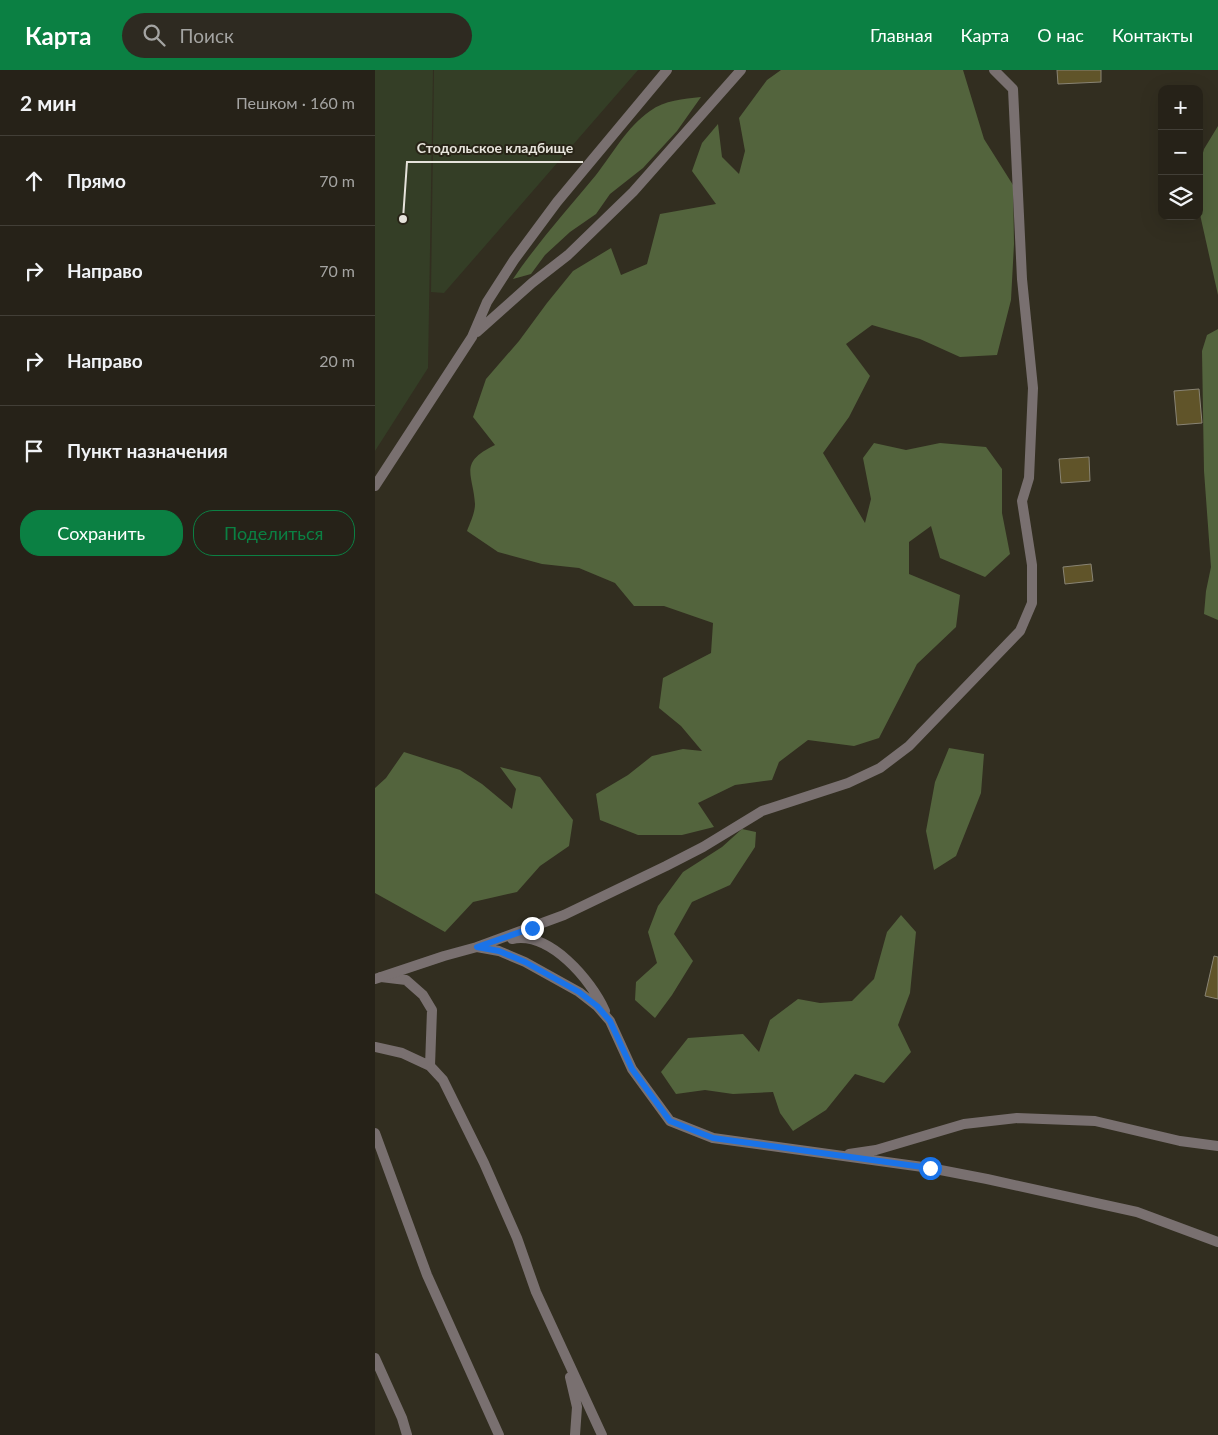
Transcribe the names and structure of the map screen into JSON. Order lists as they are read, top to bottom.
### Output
{
  "places": ["Стодольское кладбище"],
  "page": {
    "header": "Карта",
    "search": "Поиск",
    "nav": [
      "Главная",
      "Карта",
      "О нас",
      "Контакты"
    ],
    "heading": ["2 мин", "Пешком · 160 m"],
    "map_buttons": ["+", "−"],
    "list": [
      ["Прямо", "70 m"],
      ["Направо", "70 m"],
      ["Направо", "20 m"],
      "Пункт назначения"
    ],
    "buttons": ["Сохранить", "Поделиться"]
  }
}
